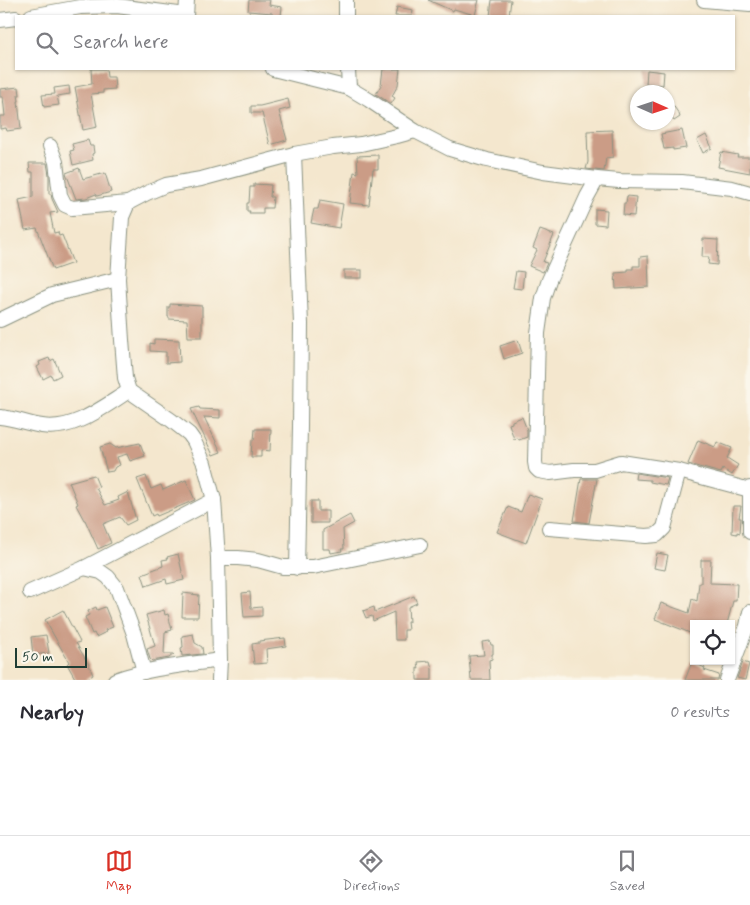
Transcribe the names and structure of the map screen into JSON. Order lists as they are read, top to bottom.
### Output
{
  "scale_bar": "50 m",
  "north": "right",
  "page": {
    "search": "Search here",
    "scale": "50 m",
    "heading": ["Nearby", "0 results"],
    "nav": ["Map", "Directions", "Saved"]
  }
}
